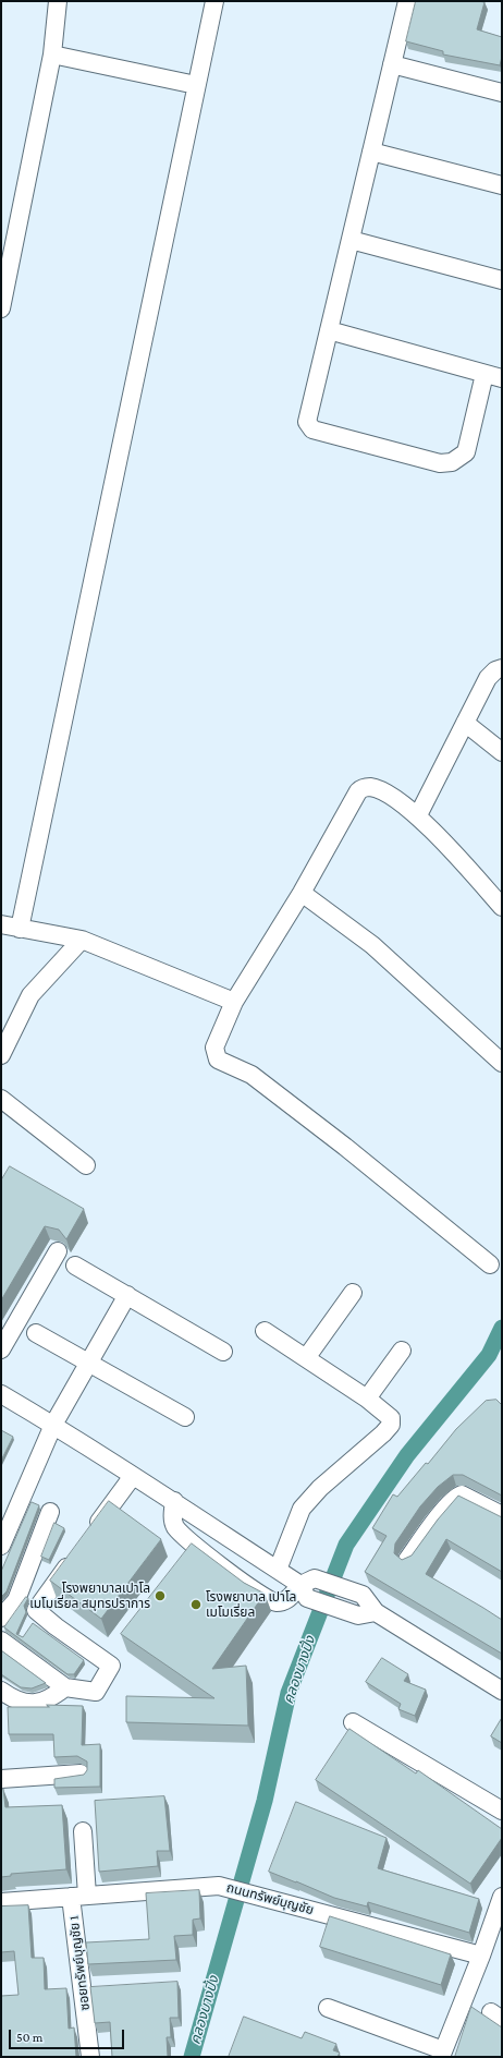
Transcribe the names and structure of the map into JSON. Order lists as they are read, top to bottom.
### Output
{
  "streets": {
    "street": ["ถนนทรัพย์บุญชัย", "ซอยทรัพย์บุญชัย 1"]
  },
  "crossings": [
    ["ถนนทรัพย์บุญชัย", "ซอยทรัพย์บุญชัย 1"]
  ],
  "water": ["คลองบางปิ้ง"],
  "places": ["โรงพยาบาลเปาโล เมโมเรี่ยล สมุทรปราการ", "โรงพยาบาล เปาโล เมโมเรี่ยล"],
  "scale_bar": "50 m"
}
